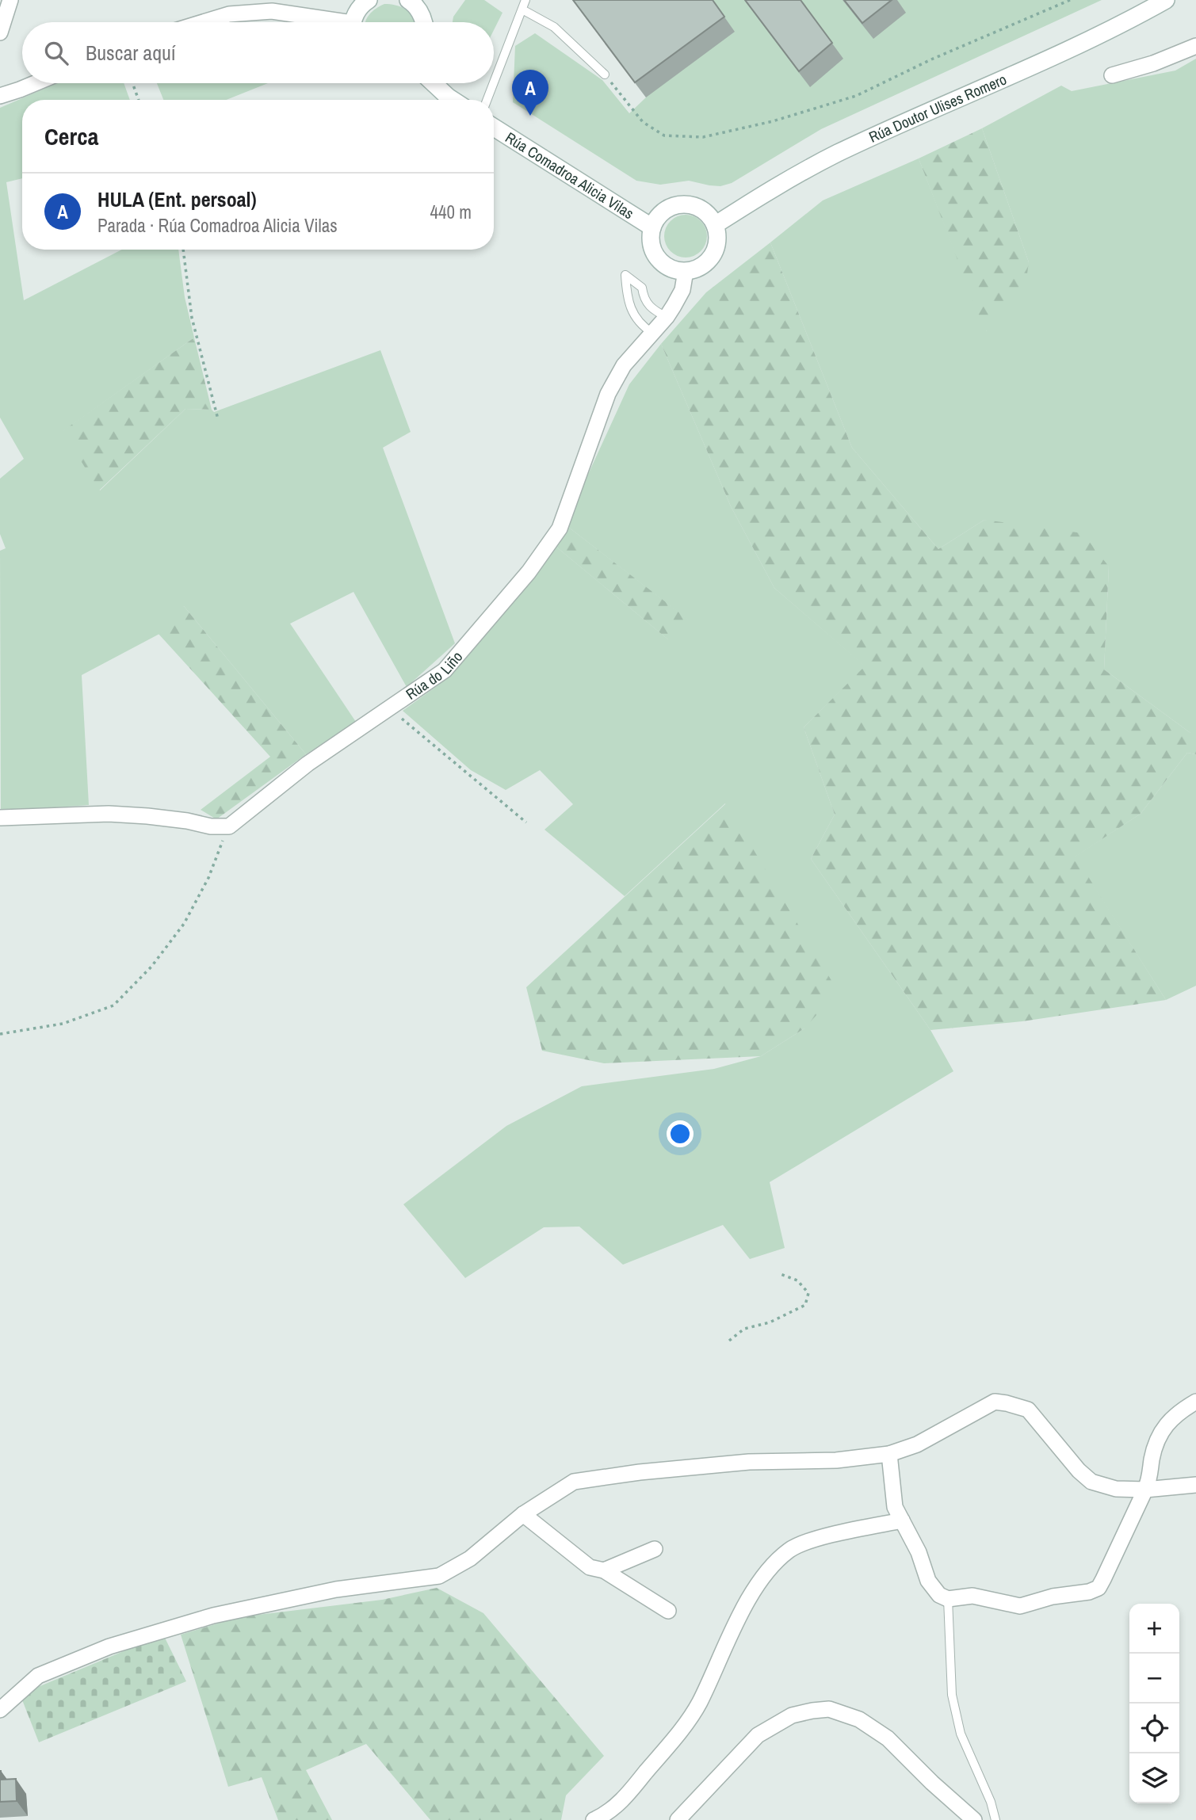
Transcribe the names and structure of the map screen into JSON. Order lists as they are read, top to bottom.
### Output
{
  "streets": {
    "street": ["Rúa Doutor Ulises Romero", "Rúa Comadroa Alicia Vilas", "Rúa do Liño"]
  },
  "crossings": [
    ["Rúa Doutor Ulises Romero", "Rúa Comadroa Alicia Vilas"],
    ["Rúa Doutor Ulises Romero", "Rúa do Liño"],
    ["Rúa Comadroa Alicia Vilas", "Rúa do Liño"]
  ],
  "page": {
    "search": "Buscar aquí",
    "pins": "A",
    "heading": "Cerca",
    "list": [
      {
        "mark": "A",
        "name": "HULA (Ent. persoal)",
        "note": "Parada · Rúa Comadroa Alicia Vilas",
        "value": "440 m"
      }
    ],
    "map_buttons": ["+", "−"]
  }
}
